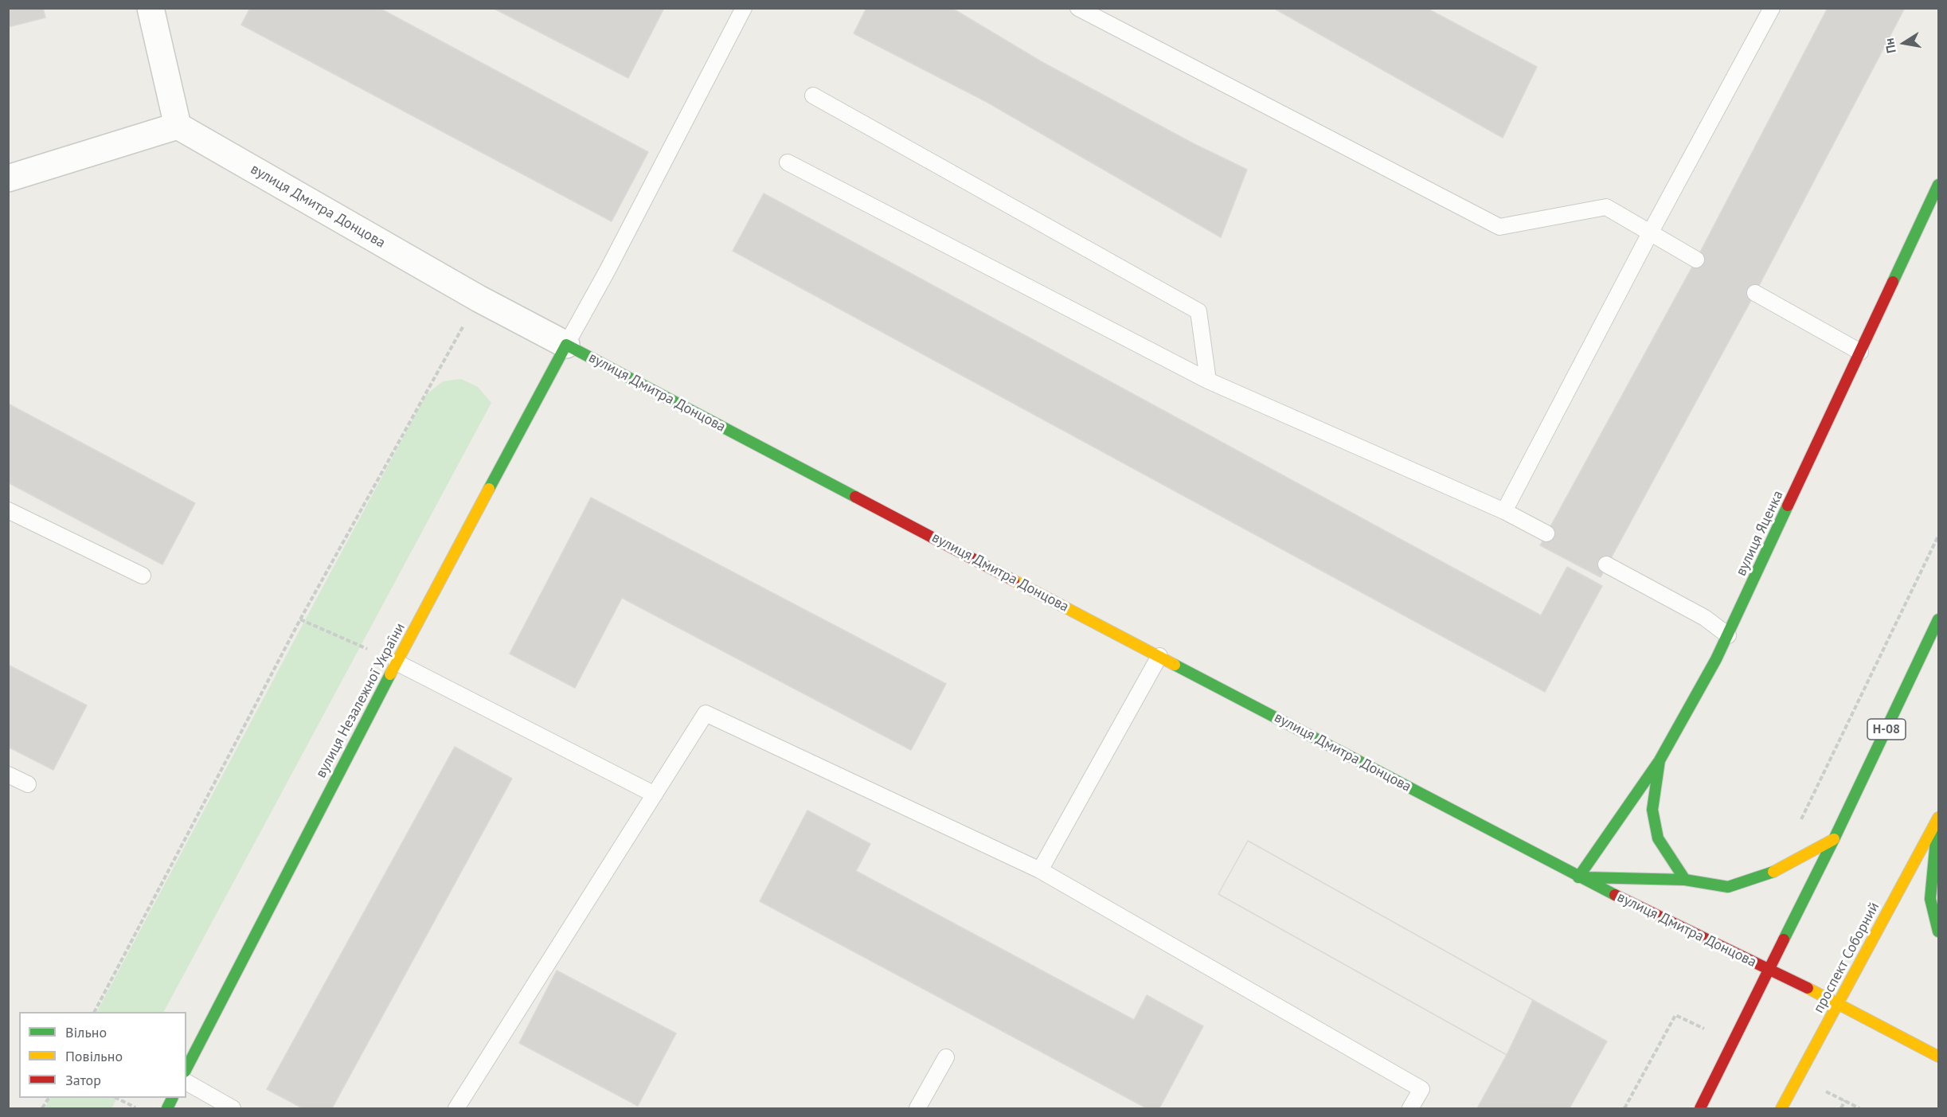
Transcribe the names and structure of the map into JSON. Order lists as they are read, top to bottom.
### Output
{
  "streets": {
    "street": [
      "вулиця Дмитра Донцова",
      "вулиця Яценка",
      "вулиця Незалежної України",
      "Н-08",
      "проспект Соборний"
    ]
  },
  "crossings": [
    ["вулиця Дмитра Донцова", "вулиця Яценка"],
    ["вулиця Дмитра Донцова", "вулиця Незалежної України"],
    ["вулиця Дмитра Донцова", "Н-08"],
    ["вулиця Дмитра Донцова", "проспект Соборний"]
  ],
  "legend": ["Вільно", "Повільно", "Затор"],
  "north": "left"
}
